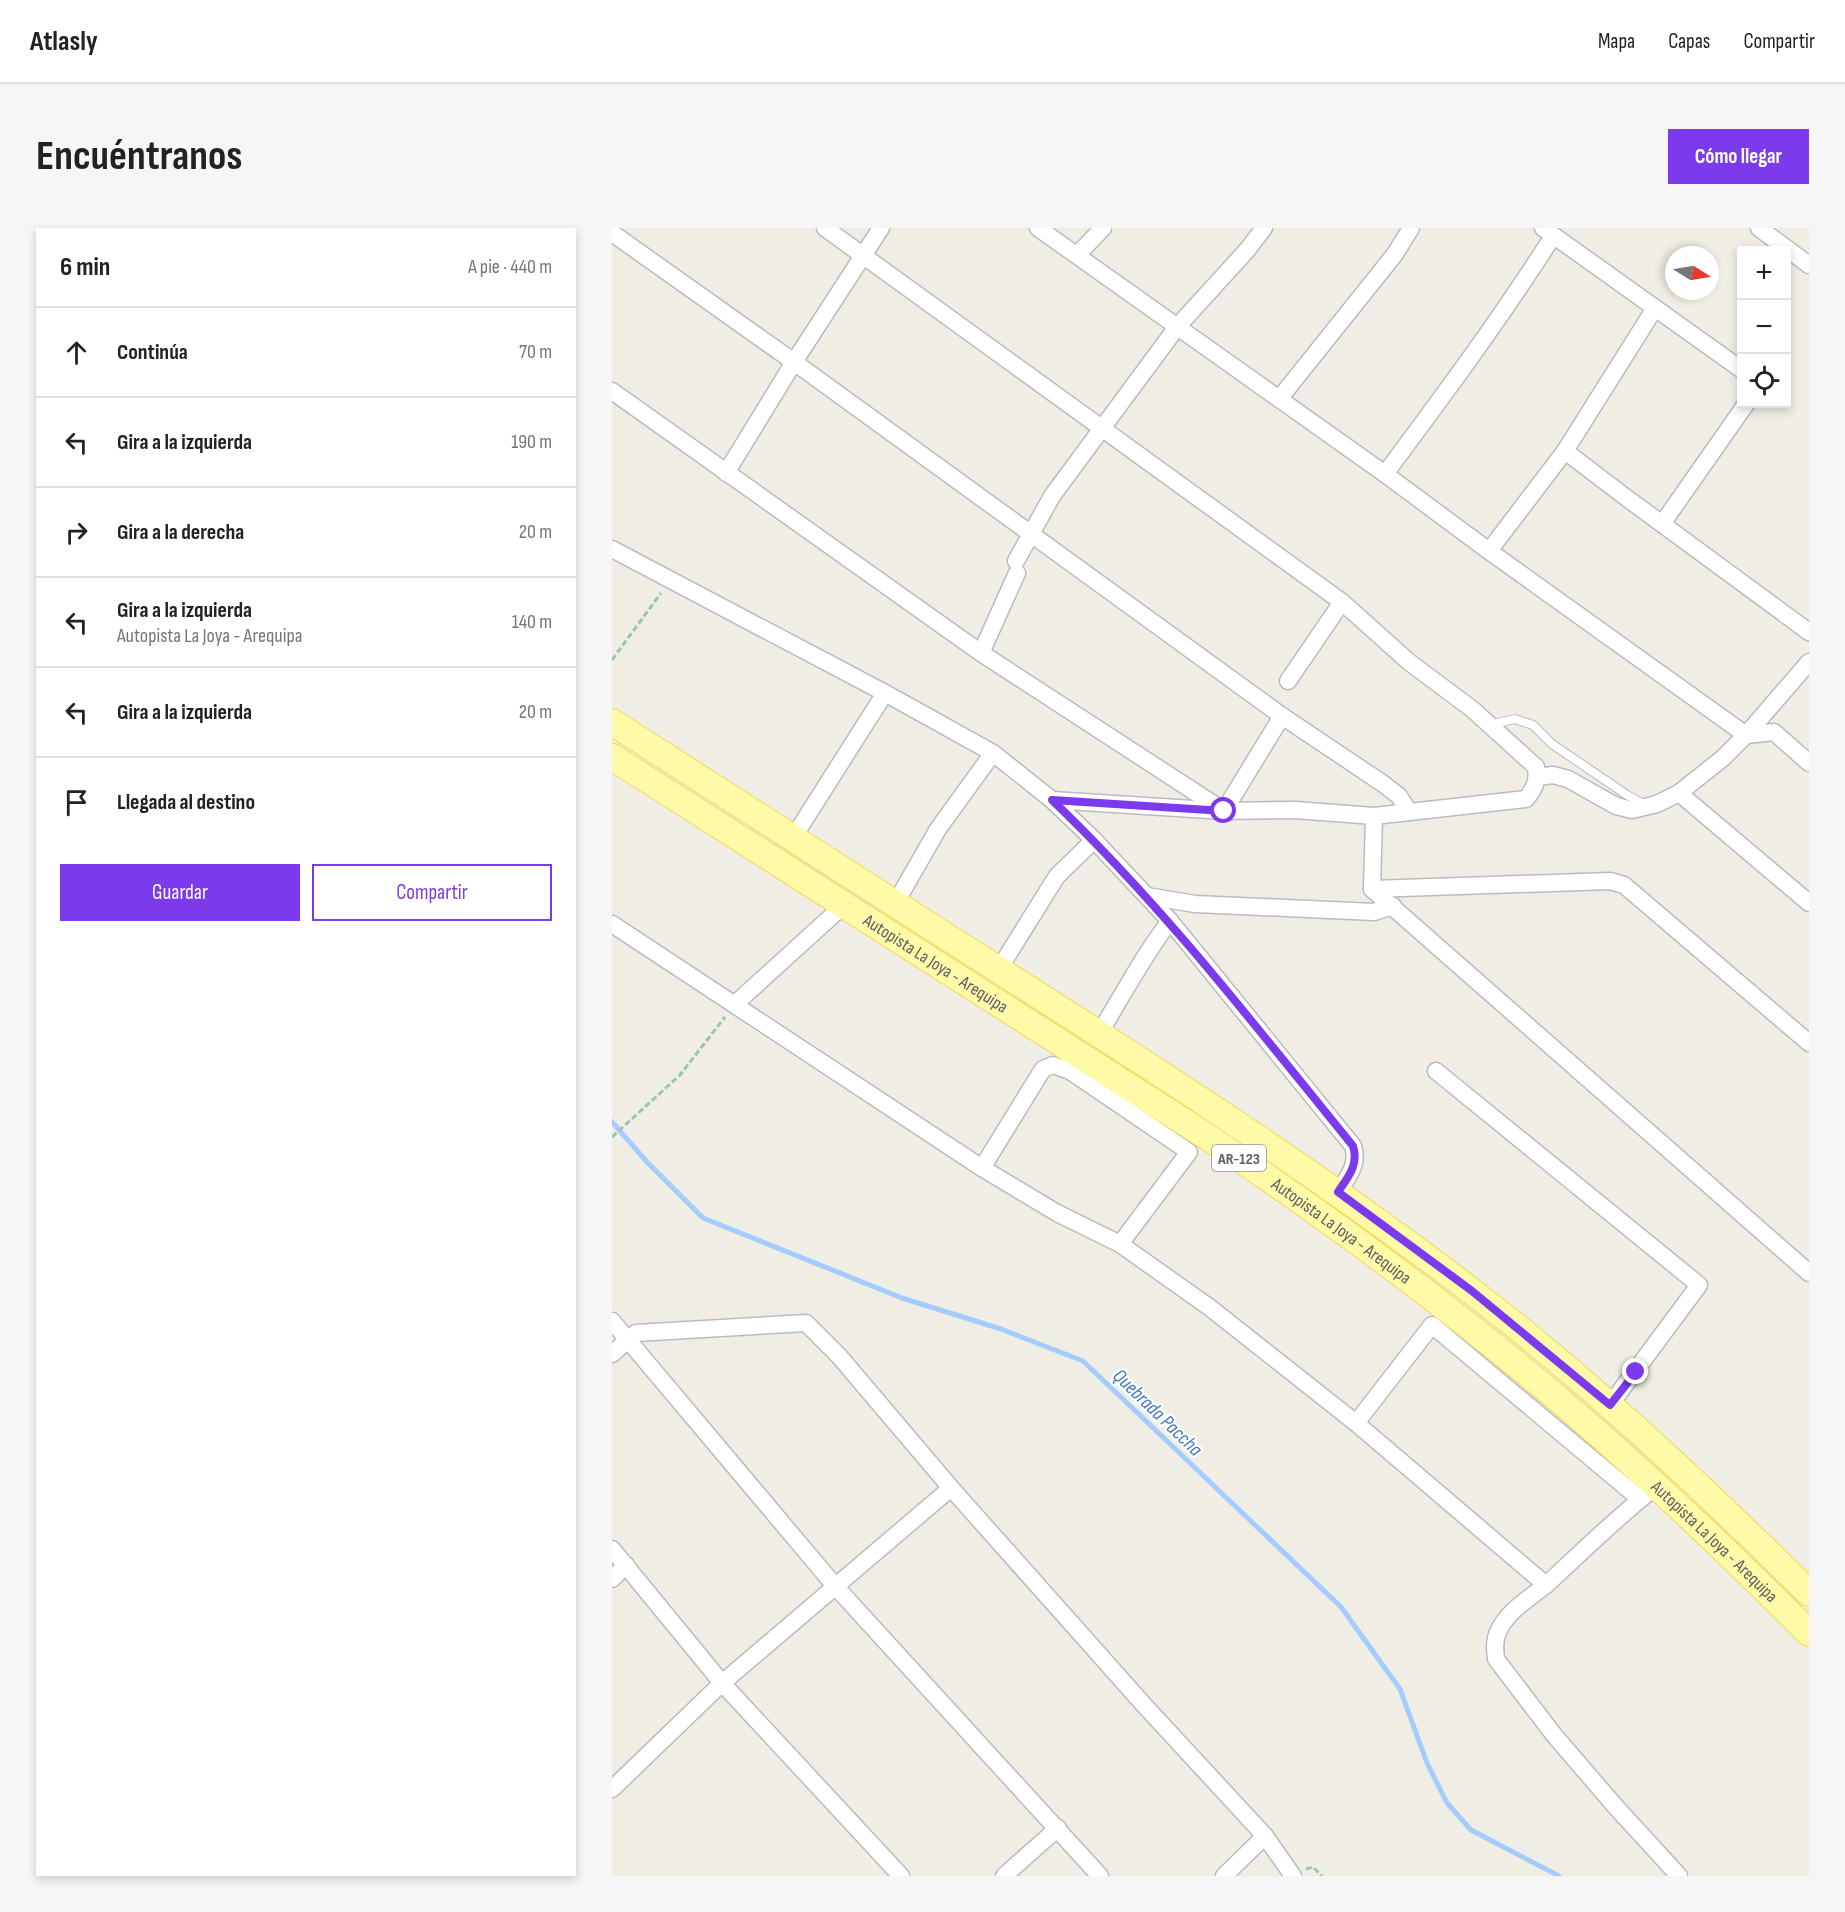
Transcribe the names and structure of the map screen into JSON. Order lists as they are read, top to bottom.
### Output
{
  "streets": {
    "main road": ["Autopista La Joya - Arequipa", "AR-123"]
  },
  "water": ["Quebrada Paccha"],
  "north": "right",
  "page": {
    "header": "Atlasly",
    "nav": ["Mapa", "Capas", "Compartir"],
    "buttons": [
      "Cómo llegar",
      ["Guardar", "Compartir"]
    ],
    "title": "Encuéntranos",
    "heading": ["6 min", "A pie · 440 m"],
    "map_buttons": ["+", "−"],
    "list": [
      ["Continúa", "70 m"],
      ["Gira a la izquierda", "190 m"],
      ["Gira a la derecha", "20 m"],
      ["Gira a la izquierda", "Autopista La Joya - Arequipa", "140 m"],
      ["Gira a la izquierda", "20 m"],
      "Llegada al destino"
    ]
  }
}
